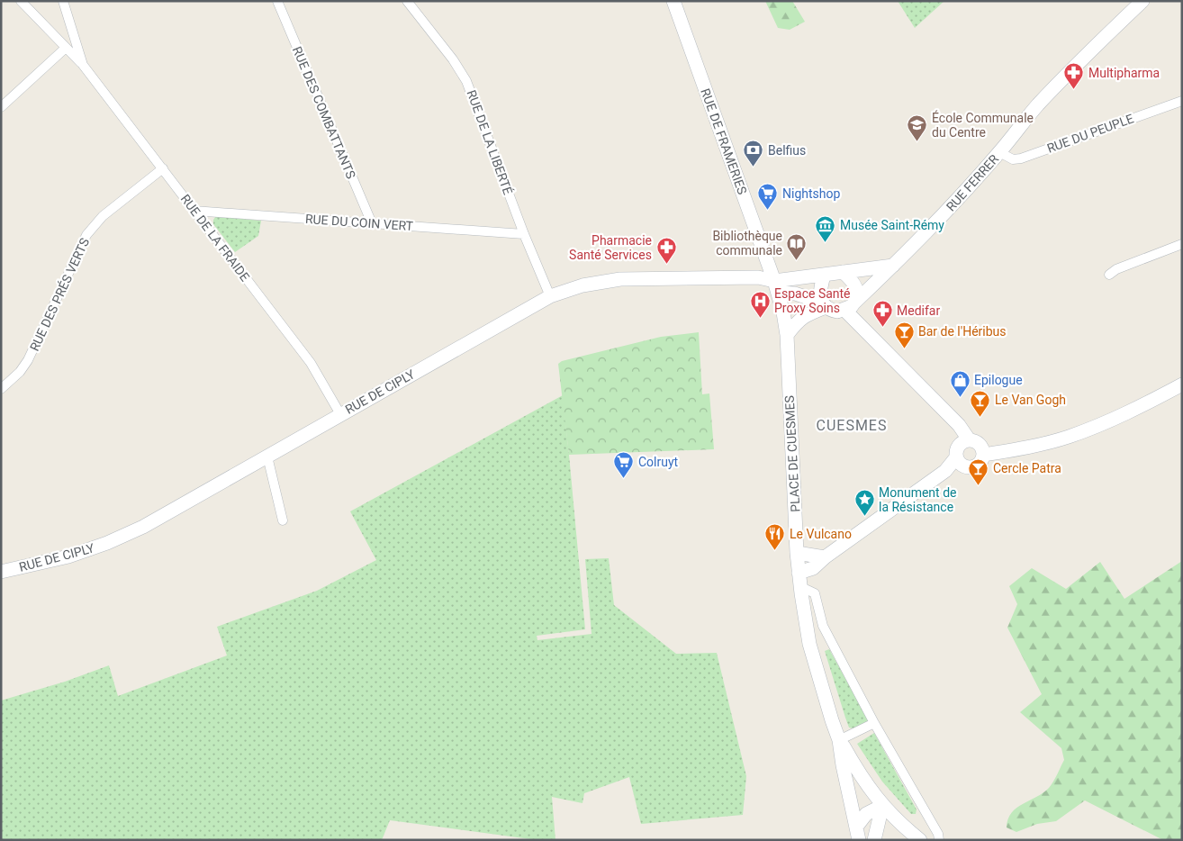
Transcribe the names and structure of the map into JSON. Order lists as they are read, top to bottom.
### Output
{
  "streets": {
    "street": [
      "RUE DES COMBATTANTS",
      "RUE DU PEUPLE",
      "RUE DE FRAMERIES",
      "RUE DE LA LIBERTÉ",
      "RUE FERRER",
      "RUE DU COIN VERT",
      "RUE DE LA FRAIDE",
      "RUE DES PRÉS VERTS",
      "RUE DE CIPLY",
      "PLACE DE CUESMES"
    ]
  },
  "crossings": [
    ["RUE DES COMBATTANTS", "RUE DU COIN VERT"],
    ["RUE DU PEUPLE", "RUE FERRER"],
    ["RUE DE FRAMERIES", "RUE DE CIPLY"],
    ["RUE DE FRAMERIES", "PLACE DE CUESMES"],
    ["RUE DE LA LIBERTÉ", "RUE DU COIN VERT"],
    ["RUE DE LA LIBERTÉ", "RUE DE CIPLY"],
    ["RUE DU COIN VERT", "RUE DE LA FRAIDE"],
    ["RUE DE LA FRAIDE", "RUE DES PRÉS VERTS"],
    ["RUE DE LA FRAIDE", "RUE DE CIPLY"],
    ["RUE DE CIPLY", "PLACE DE CUESMES"]
  ],
  "districts": ["CUESMES"],
  "places": {
    "pharmacy": ["Multipharma", "Pharmacie Santé Services", "Medifar"],
    "school or university": ["École Communale du Centre"],
    "bank": ["Belfius"],
    "supermarket": ["Nightshop", "Colruyt"],
    "museum": ["Musée Saint-Rémy"],
    "library": ["Bibliothèque communale"],
    "hospital": ["Espace Santé Proxy Soins"],
    "bar": ["Bar de l'Héribus", "Le Van Gogh", "Cercle Patra"],
    "shop": ["Epilogue"],
    "place": ["Monument de la Résistance"],
    "restaurant": ["Le Vulcano"]
  }
}
